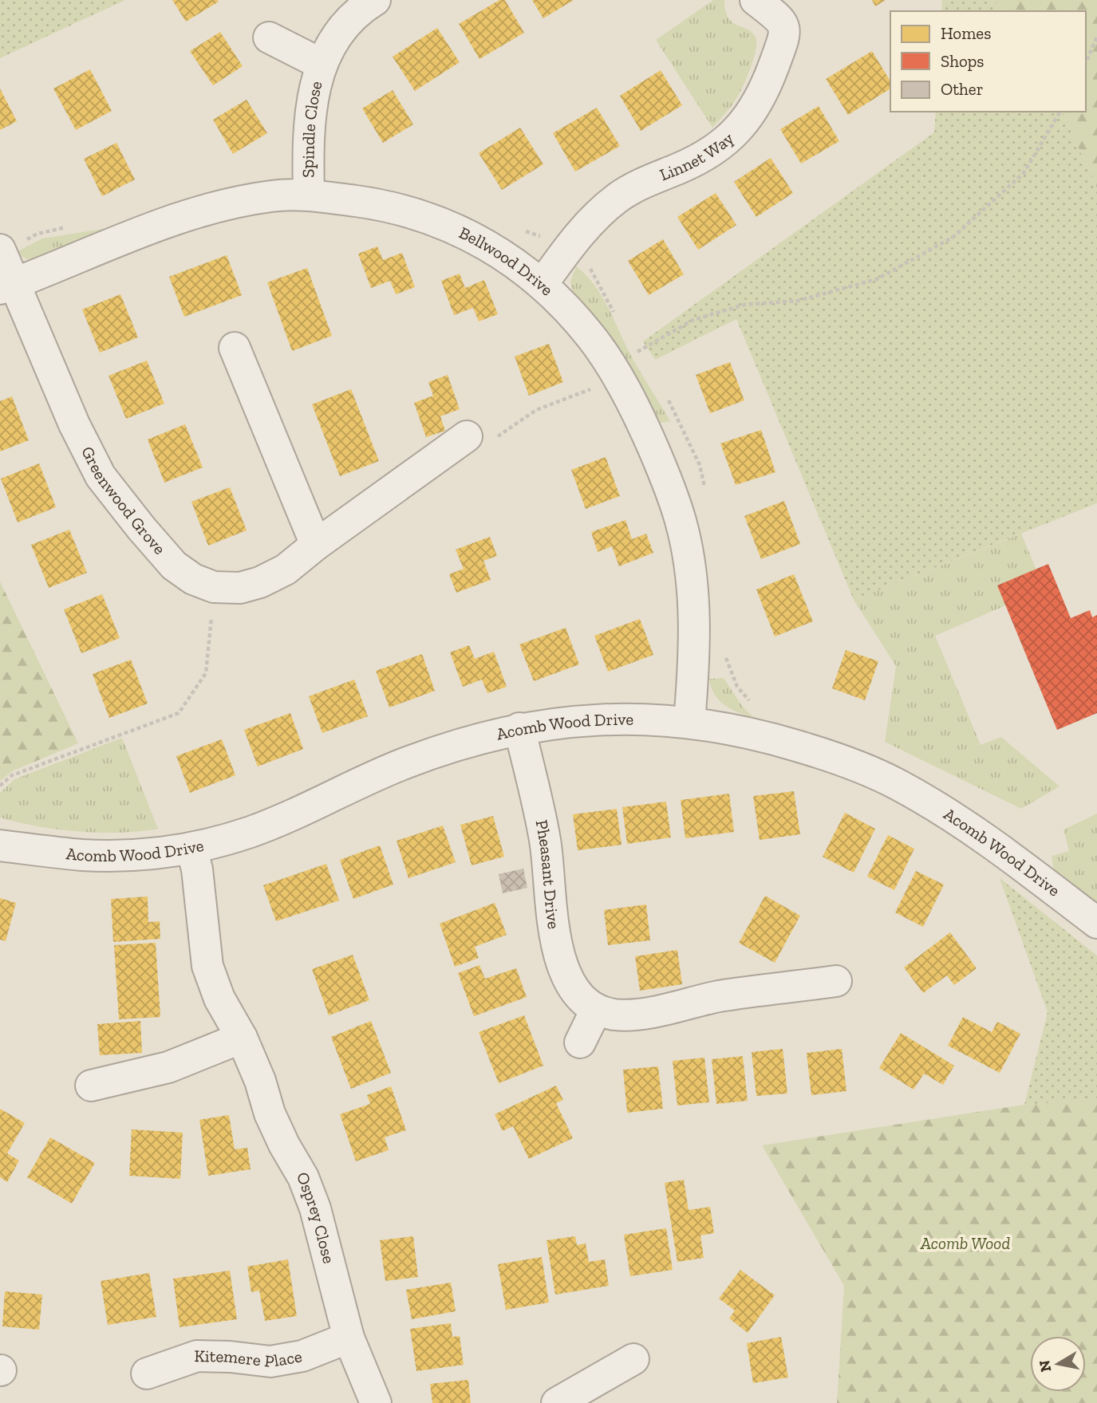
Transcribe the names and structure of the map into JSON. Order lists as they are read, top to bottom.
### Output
{
  "streets": {
    "street": [
      "Spindle Close",
      "Linnet Way",
      "Bellwood Drive",
      "Greenwood Grove",
      "Acomb Wood Drive",
      "Pheasant Drive",
      "Osprey Close",
      "Kitemere Place"
    ]
  },
  "crossings": [
    ["Spindle Close", "Bellwood Drive"],
    ["Linnet Way", "Bellwood Drive"],
    ["Bellwood Drive", "Greenwood Grove"],
    ["Bellwood Drive", "Acomb Wood Drive"],
    ["Acomb Wood Drive", "Pheasant Drive"],
    ["Acomb Wood Drive", "Osprey Close"],
    ["Osprey Close", "Kitemere Place"]
  ],
  "parks": ["Acomb Wood"],
  "legend": ["Homes", "Shops", "Other"],
  "north": "left"
}
